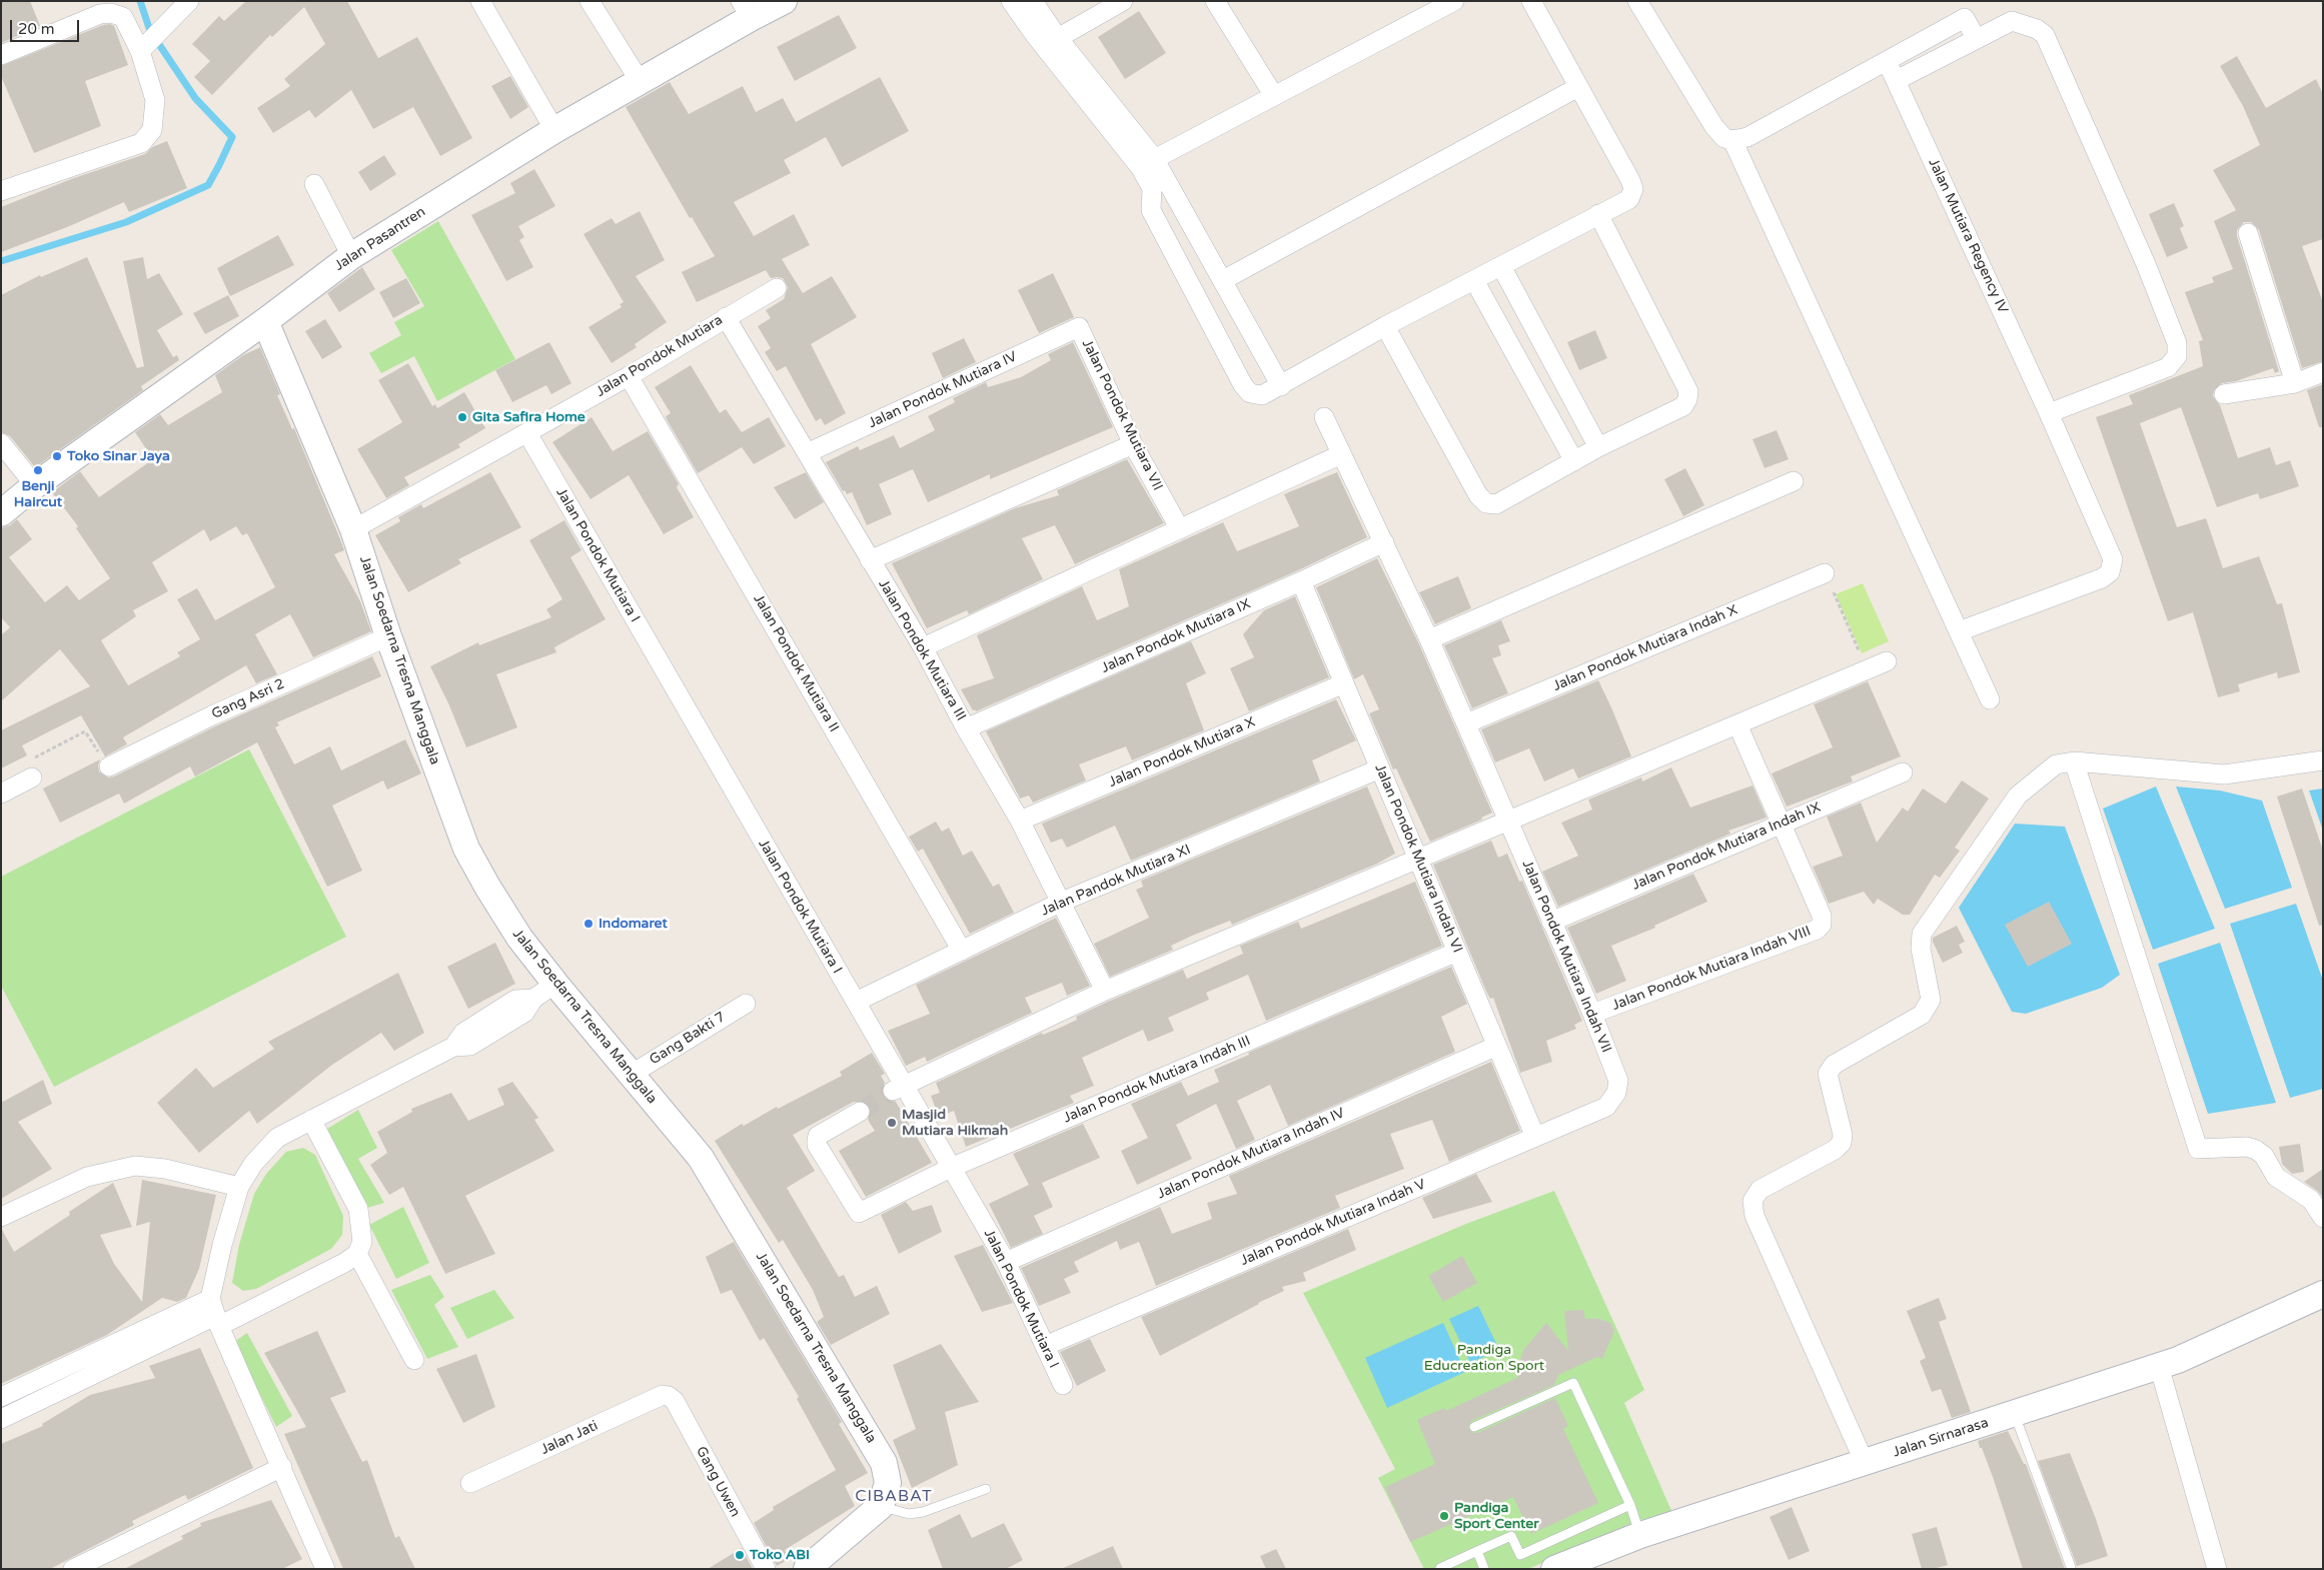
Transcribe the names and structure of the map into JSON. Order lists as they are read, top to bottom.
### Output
{
  "streets": {
    "main road": ["Jalan Pasantren", "Jalan Soedarna Tresna Manggala", "Jalan Sirnarasa"],
    "street": [
      "Jalan Mutiara Regency IV",
      "Jalan Pondok Mutiara",
      "Jalan Pondok Mutiara IV",
      "Jalan Pondok Mutiara VII",
      "Jalan Pondok Mutiara I",
      "Jalan Pondok Mutiara IX",
      "Jalan Pondok Mutiara Indah X",
      "Jalan Pondok Mutiara III",
      "Jalan Pondok Mutiara II",
      "Gang Asri 2",
      "Jalan Pondok Mutiara X",
      "Jalan Pondok Mutiara Indah IX",
      "Jalan Pondok Mutiara Indah VI",
      "Jalan Pandok Mutiara XI",
      "Jalan Pondok Mutiara Indah VII",
      "Jalan Pondok Mutiara Indah VIII",
      "Gang Bakti 7",
      "Jalan Pondok Mutiara Indah III",
      "Jalan Pondok Mutiara Indah IV",
      "Jalan Pondok Mutiara Indah V",
      "Jalan Jati",
      "Gang Uwen"
    ]
  },
  "crossings": [
    ["Jalan Pasantren", "Jalan Soedarna Tresna Manggala"],
    ["Jalan Pondok Mutiara", "Jalan Pondok Mutiara I"],
    ["Jalan Pondok Mutiara", "Jalan Pondok Mutiara III"],
    ["Jalan Pondok Mutiara", "Jalan Soedarna Tresna Manggala"],
    ["Jalan Pondok Mutiara", "Jalan Pondok Mutiara II"],
    ["Jalan Pondok Mutiara IV", "Jalan Pondok Mutiara VII"],
    ["Jalan Pondok Mutiara IV", "Jalan Pondok Mutiara III"],
    ["Jalan Pondok Mutiara I", "Jalan Pandok Mutiara XI"],
    ["Jalan Pondok Mutiara I", "Jalan Pondok Mutiara Indah III"],
    ["Jalan Pondok Mutiara I", "Jalan Pondok Mutiara Indah IV"],
    ["Jalan Pondok Mutiara I", "Jalan Pondok Mutiara Indah V"],
    ["Jalan Pondok Mutiara IX", "Jalan Pondok Mutiara III"],
    ["Jalan Pondok Mutiara IX", "Jalan Pondok Mutiara Indah VI"],
    ["Jalan Pondok Mutiara IX", "Jalan Pondok Mutiara Indah VII"],
    ["Jalan Pondok Mutiara Indah X", "Jalan Pondok Mutiara Indah VII"],
    ["Jalan Pondok Mutiara III", "Jalan Pondok Mutiara X"],
    ["Jalan Pondok Mutiara III", "Jalan Pandok Mutiara XI"],
    ["Jalan Soedarna Tresna Manggala", "Gang Asri 2"],
    ["Jalan Soedarna Tresna Manggala", "Gang Bakti 7"],
    ["Jalan Pondok Mutiara II", "Jalan Pandok Mutiara XI"],
    ["Jalan Pondok Mutiara X", "Jalan Pondok Mutiara Indah VI"],
    ["Jalan Pondok Mutiara Indah IX", "Jalan Pondok Mutiara Indah VII"],
    ["Jalan Pondok Mutiara Indah IX", "Jalan Pondok Mutiara Indah VIII"],
    ["Jalan Pondok Mutiara Indah VI", "Jalan Pandok Mutiara XI"],
    ["Jalan Pondok Mutiara Indah VI", "Jalan Pondok Mutiara Indah III"],
    ["Jalan Pondok Mutiara Indah VI", "Jalan Pondok Mutiara Indah IV"],
    ["Jalan Pondok Mutiara Indah VI", "Jalan Pondok Mutiara Indah V"],
    ["Jalan Pondok Mutiara Indah VII", "Jalan Pondok Mutiara Indah VIII"],
    ["Jalan Pondok Mutiara Indah VII", "Jalan Pondok Mutiara Indah V"],
    ["Jalan Jati", "Gang Uwen"]
  ],
  "districts": ["CIBABAT"],
  "parks": ["Pandiga Educreation Sport"],
  "places": [
    "Gita Safira Home",
    "Toko Sinar Jaya",
    "Benji Haircut",
    "Indomaret",
    "Masjid Mutiara Hikmah",
    "Pandiga Sport Center",
    "Toko ABI"
  ],
  "scale_bar": "20 m"
}
